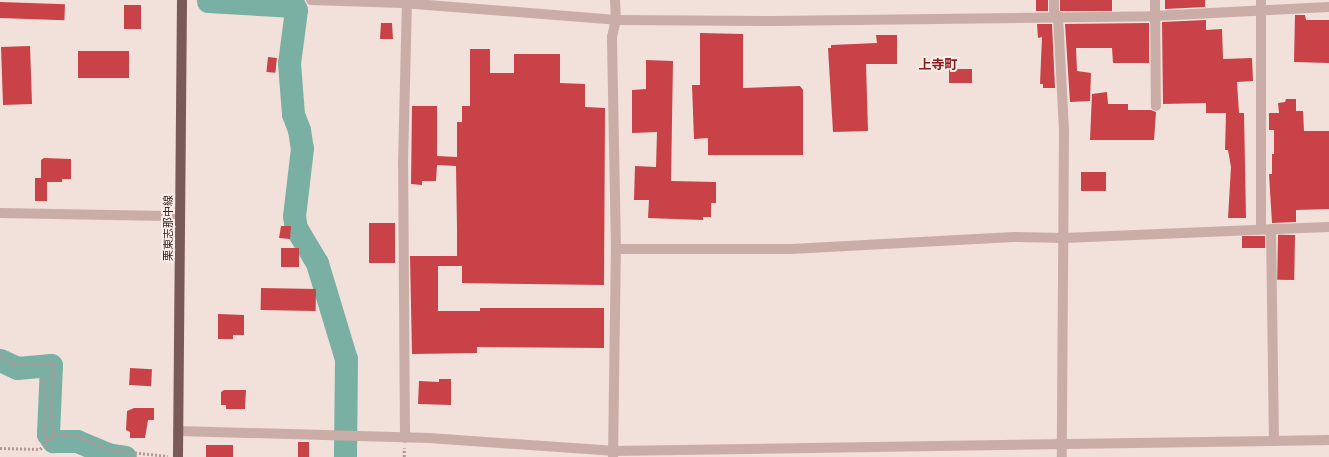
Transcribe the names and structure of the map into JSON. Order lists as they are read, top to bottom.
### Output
{
  "streets": {
    "main road": ["栗東志那中線"]
  },
  "districts": ["上寺町"]
}
